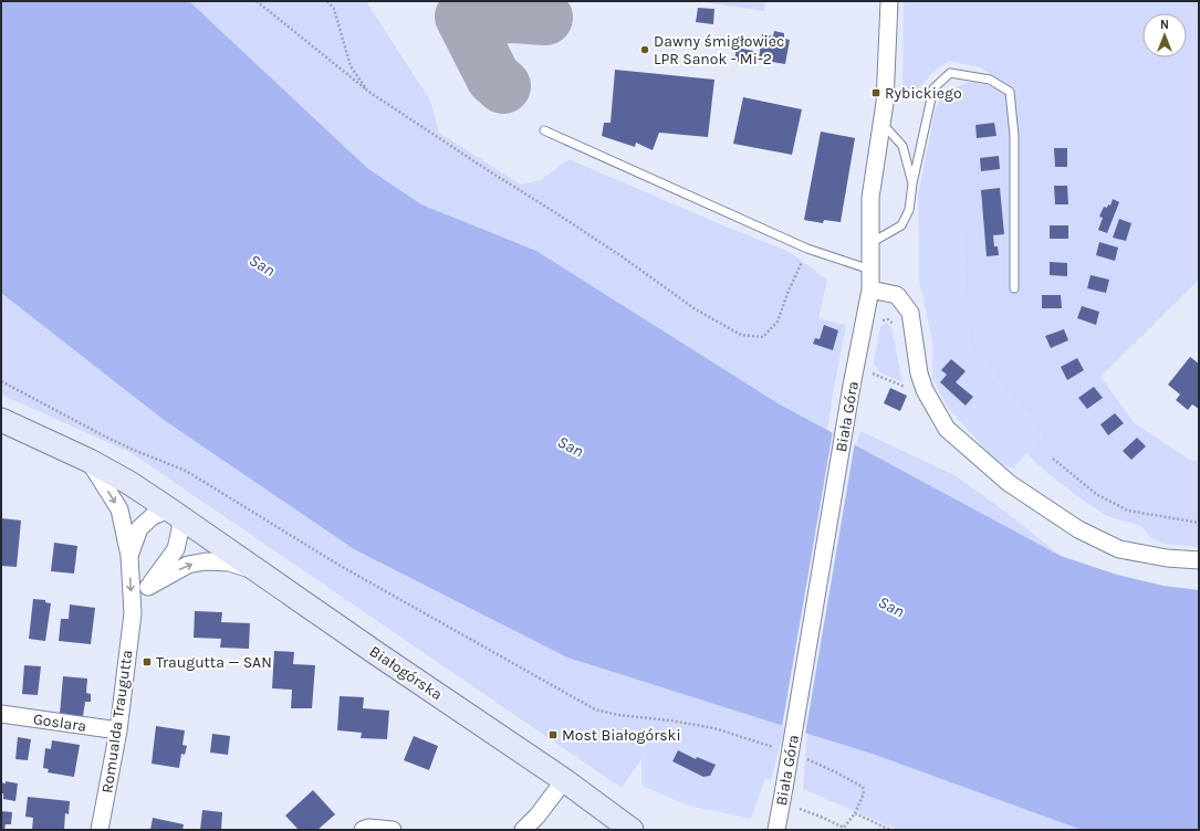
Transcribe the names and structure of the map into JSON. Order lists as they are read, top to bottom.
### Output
{
  "streets": {
    "street": [
      "Biała Góra",
      "Białogórska",
      "Romualda Traugutta",
      "Goslara"
    ]
  },
  "crossings": [
    ["Białogórska", "Romualda Traugutta"],
    ["Romualda Traugutta", "Goslara"]
  ],
  "water": ["San"],
  "places": {
    "other": ["Dawny śmigłowiec LPR Sanok - Mi-2"],
    "transit": ["Rybickiego", "Traugutta — SAN", "Most Białogórski"]
  },
  "north": "top"
}
